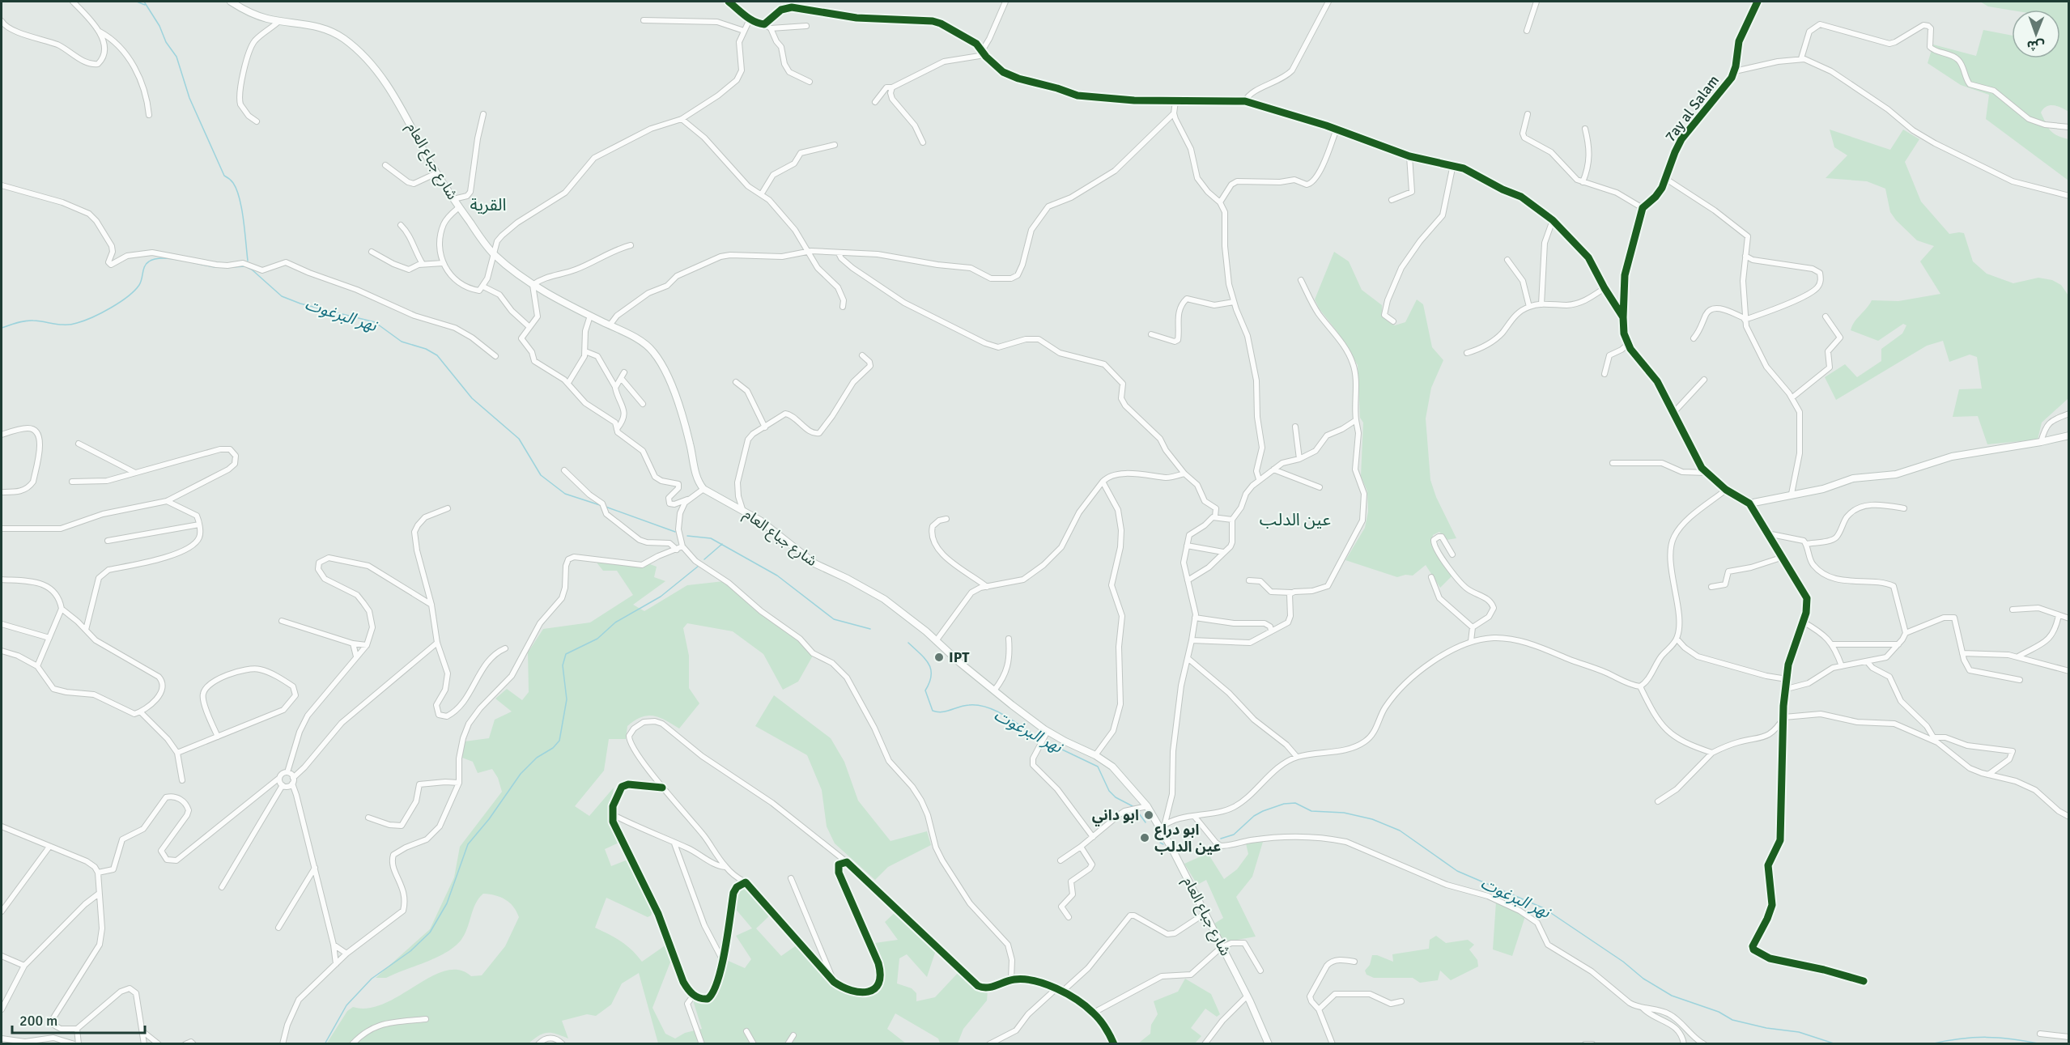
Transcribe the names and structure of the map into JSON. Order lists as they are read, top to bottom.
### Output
{
  "streets": {
    "main road": ["7ay al Salam", "شارع جباع العام"]
  },
  "districts": ["القرية", "عين الدلب"],
  "water": ["نهر البرغوت"],
  "places": ["IPT", "ابو داني", "ابو دراع عين الدلب"],
  "scale_bar": "200 m",
  "north": "bottom"
}
